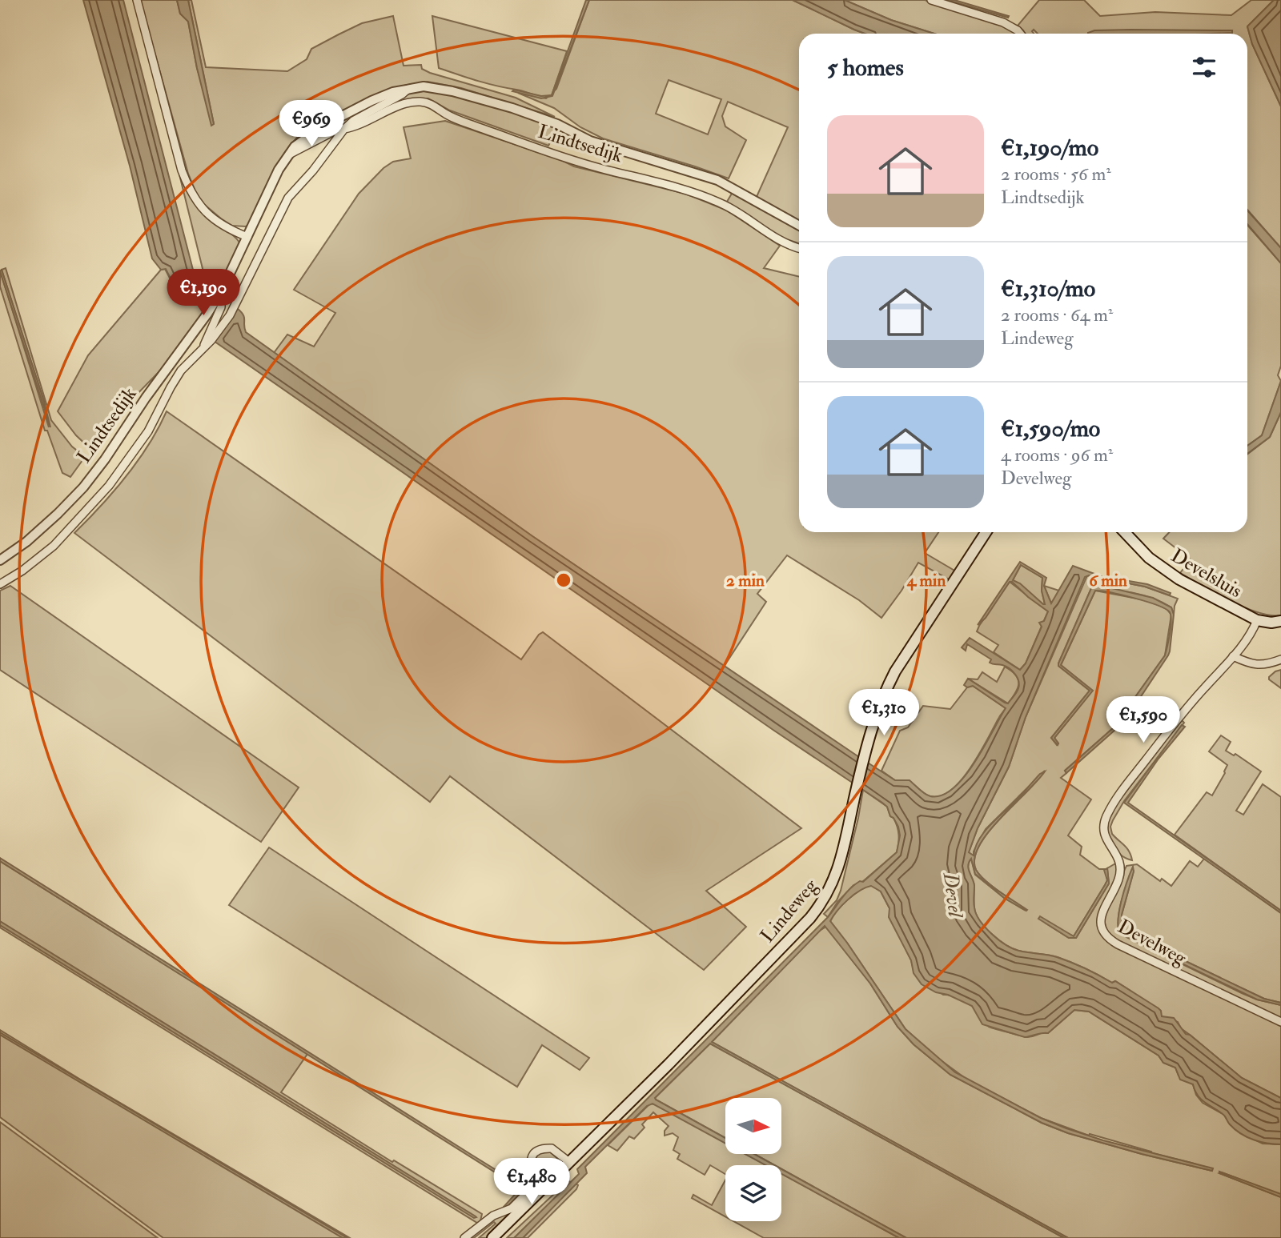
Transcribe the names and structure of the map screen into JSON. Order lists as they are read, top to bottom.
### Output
{
  "streets": {
    "main road": ["Develsluis", "Lindeweg"],
    "street": ["Lindtsedijk", "Develweg"]
  },
  "crossings": [
    ["Develsluis", "Develweg"]
  ],
  "water": ["Devel"],
  "north": "right",
  "page": {
    "heading": "5 homes",
    "price": [
      "€969",
      "€1,190",
      "€1,310",
      "€1,590",
      "€1,480"
    ],
    "list": [
      {
        "name": "€1,190/mo",
        "note": "2 rooms · 56 m² · Lindtsedijk"
      },
      {
        "name": "€1,310/mo",
        "note": "2 rooms · 64 m² · Lindeweg"
      },
      {
        "name": "€1,590/mo",
        "note": "4 rooms · 96 m² · Develweg"
      }
    ]
  },
  "rings": ["2 min", "4 min", "6 min"]
}
